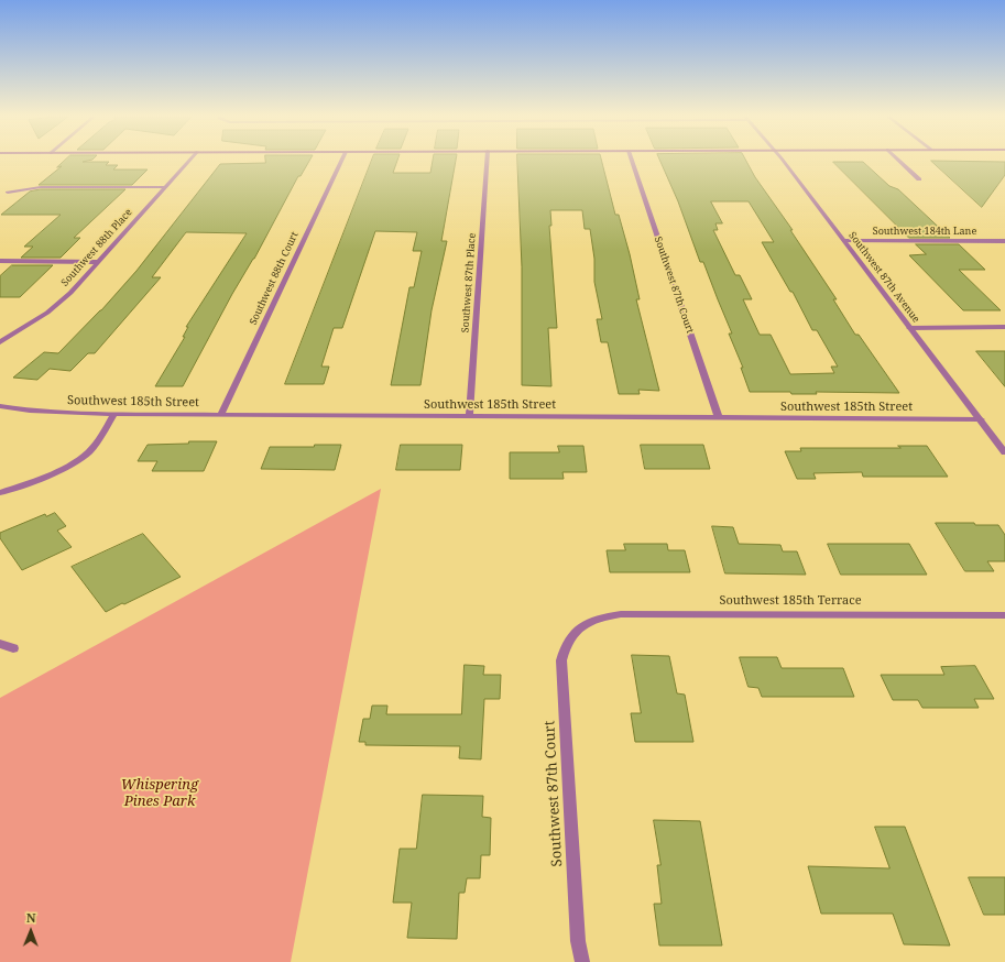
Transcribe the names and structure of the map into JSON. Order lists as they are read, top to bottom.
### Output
{
  "streets": {
    "street": [
      "Southwest 184th Lane",
      "Southwest 88th Place",
      "Southwest 87th Avenue",
      "Southwest 88th Court",
      "Southwest 87th Place",
      "Southwest 87th Court",
      "Southwest 185th Street",
      "Southwest 185th Terrace"
    ]
  },
  "crossings": [
    ["Southwest 184th Lane", "Southwest 87th Avenue"],
    ["Southwest 87th Avenue", "Southwest 185th Street"],
    ["Southwest 88th Court", "Southwest 185th Street"],
    ["Southwest 87th Place", "Southwest 185th Street"],
    ["Southwest 87th Court", "Southwest 185th Street"],
    ["Southwest 87th Court", "Southwest 185th Terrace"]
  ],
  "parks": ["Whispering Pines Park"],
  "north": "top"
}
